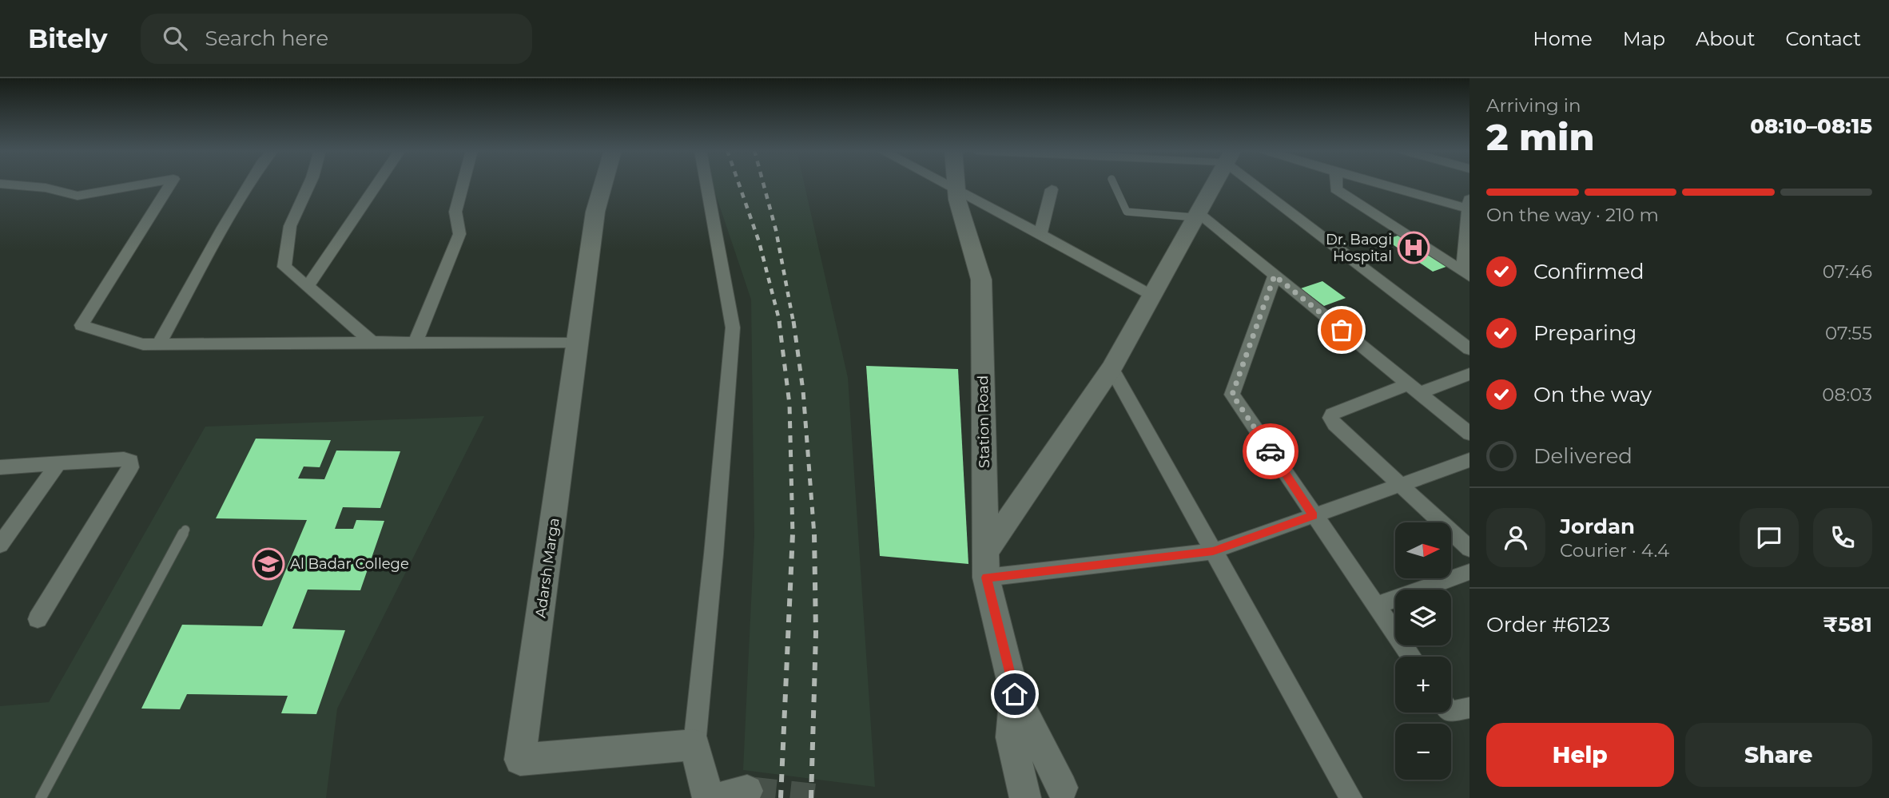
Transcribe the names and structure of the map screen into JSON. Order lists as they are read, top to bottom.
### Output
{
  "streets": {
    "main road": ["Station Road", "Adarsh Marga"]
  },
  "places": {
    "hospital": ["Dr. Baogi Hospital"],
    "school or university": ["Al Badar College"]
  },
  "north": "right",
  "page": {
    "header": "Bitely",
    "search": "Search here",
    "nav": [
      "Home",
      "Map",
      "About",
      "Contact"
    ],
    "heading": ["2 min", "Arriving in", "08:10–08:15"],
    "panel": [
      "Jordan",
      "Courier · 4.4",
      "Order #6123",
      "₹581"
    ],
    "bar": "On the way · 210 m",
    "list": [
      ["Confirmed", "07:46"],
      ["Preparing", "07:55"],
      ["On the way", "08:03"],
      "Delivered"
    ],
    "map_buttons": ["+", "−"],
    "buttons": ["Help", "Share"]
  }
}
